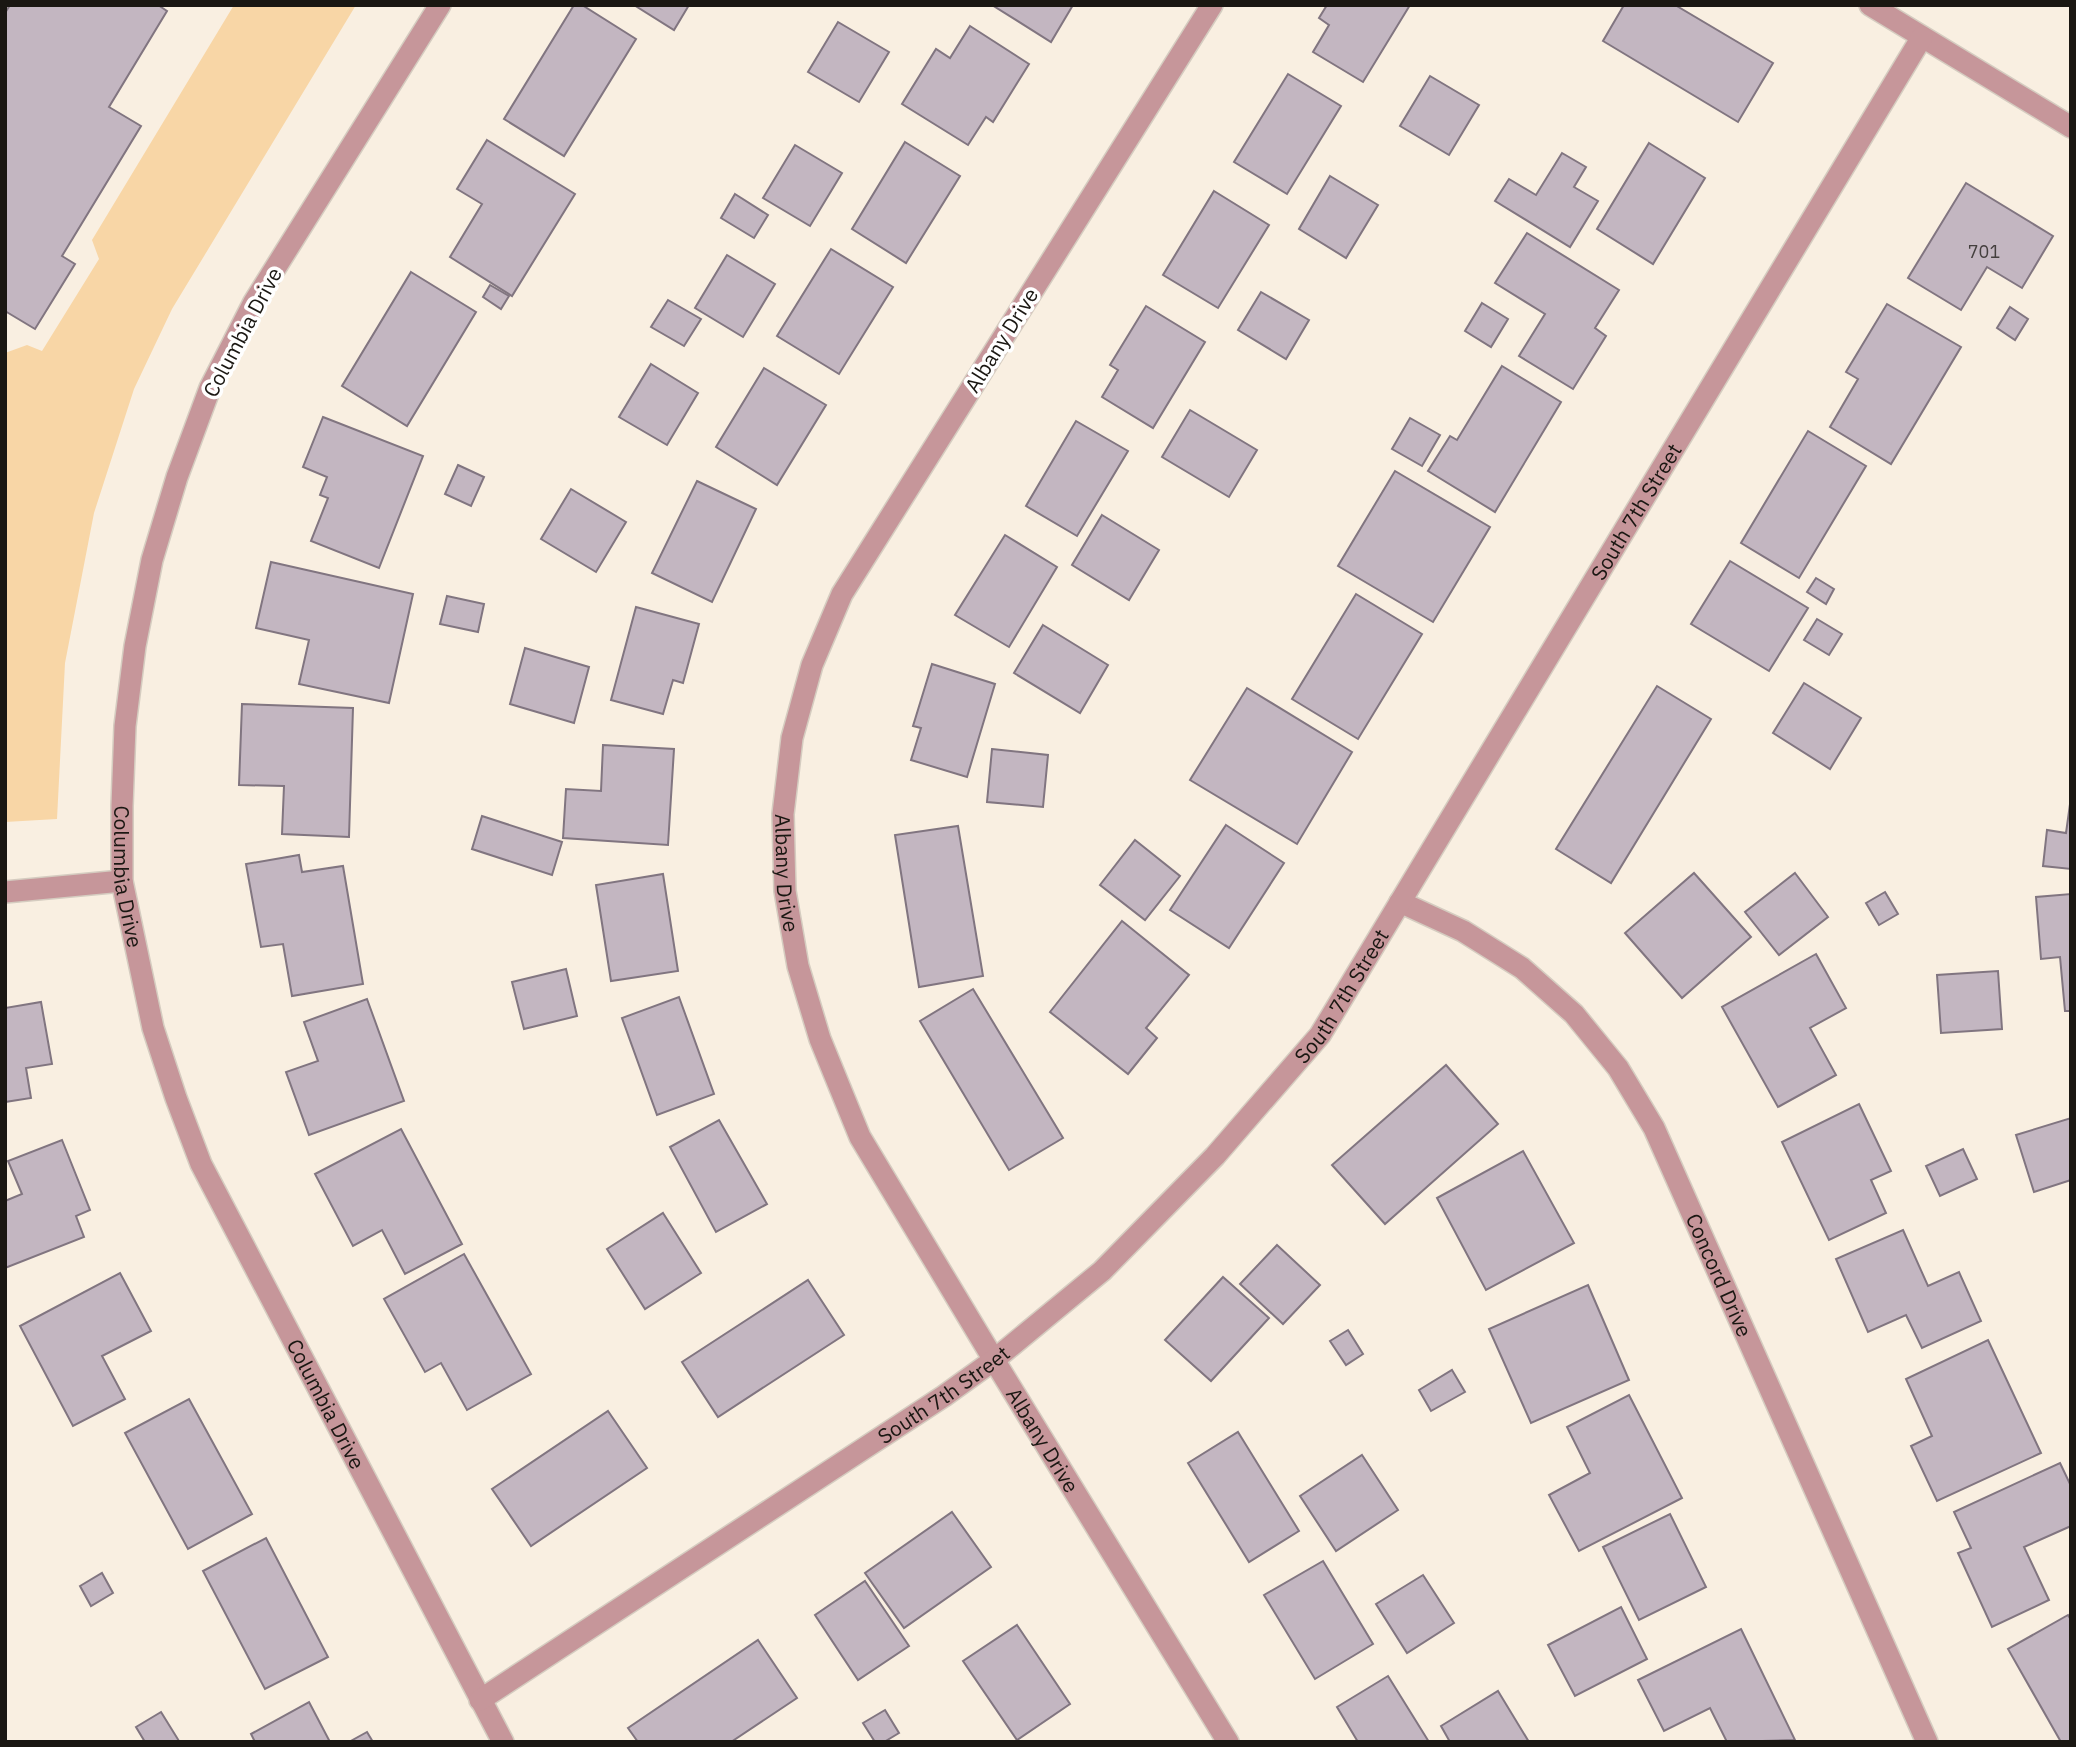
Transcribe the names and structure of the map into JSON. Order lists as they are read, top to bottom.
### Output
{
  "streets": {
    "street": [
      "Columbia Drive",
      "Albany Drive",
      "South 7th Street",
      "Concord Drive"
    ]
  },
  "crossings": [
    ["Columbia Drive", "South 7th Street"],
    ["Albany Drive", "South 7th Street"],
    ["South 7th Street", "Concord Drive"]
  ],
  "house_numbers": ["701"]
}
